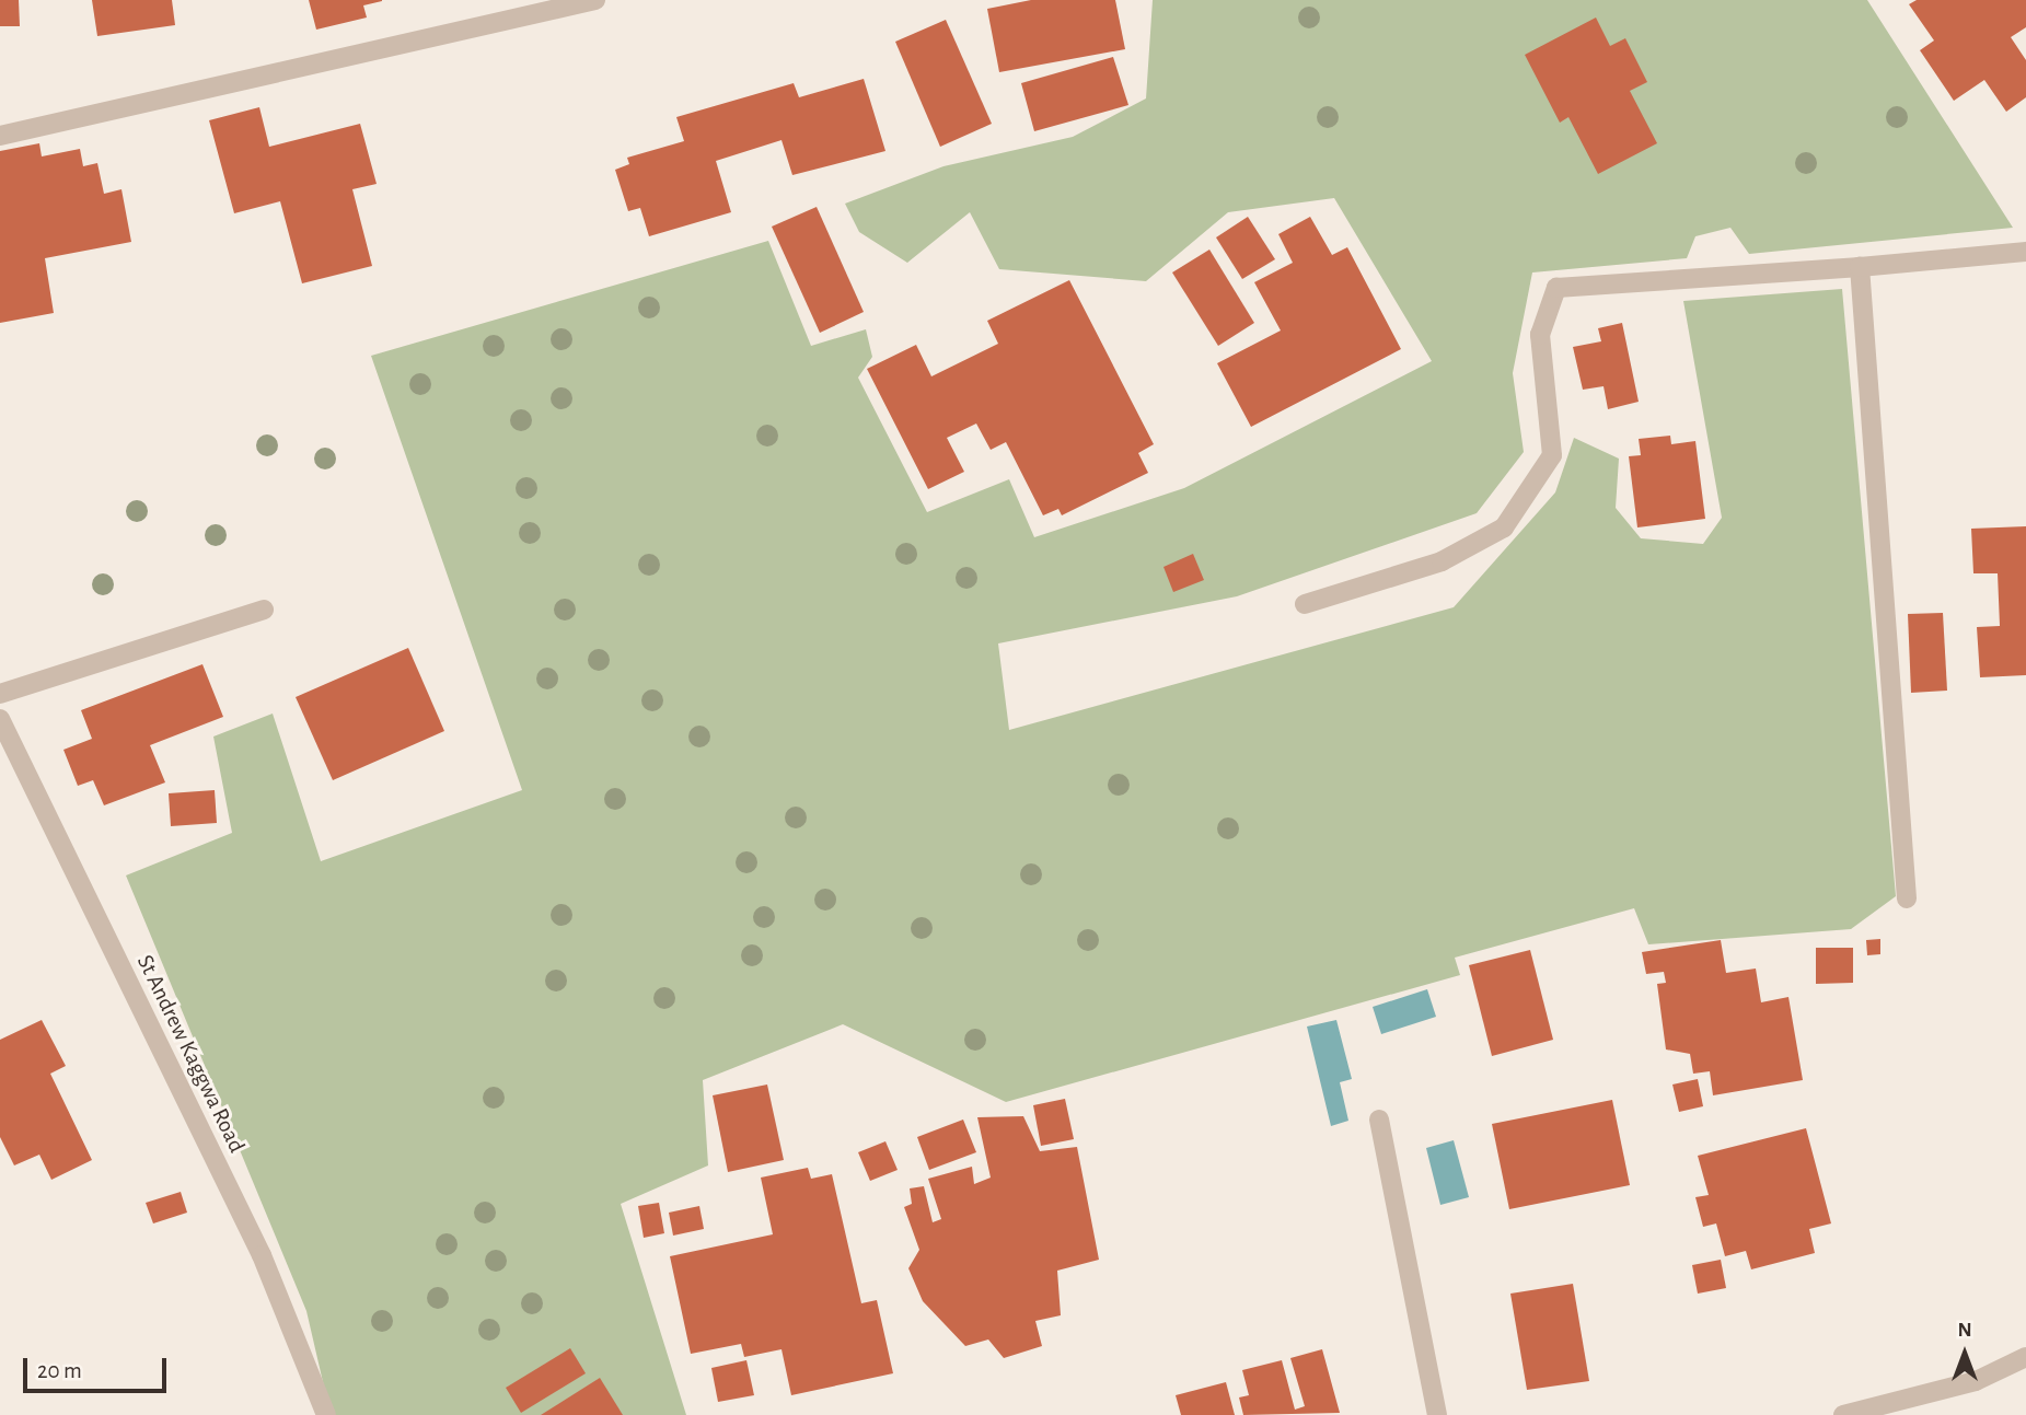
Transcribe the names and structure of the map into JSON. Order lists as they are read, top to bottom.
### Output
{
  "streets": {
    "street": ["St Andrew Kaggwa Road"]
  },
  "scale_bar": "20 m",
  "north": "top"
}
